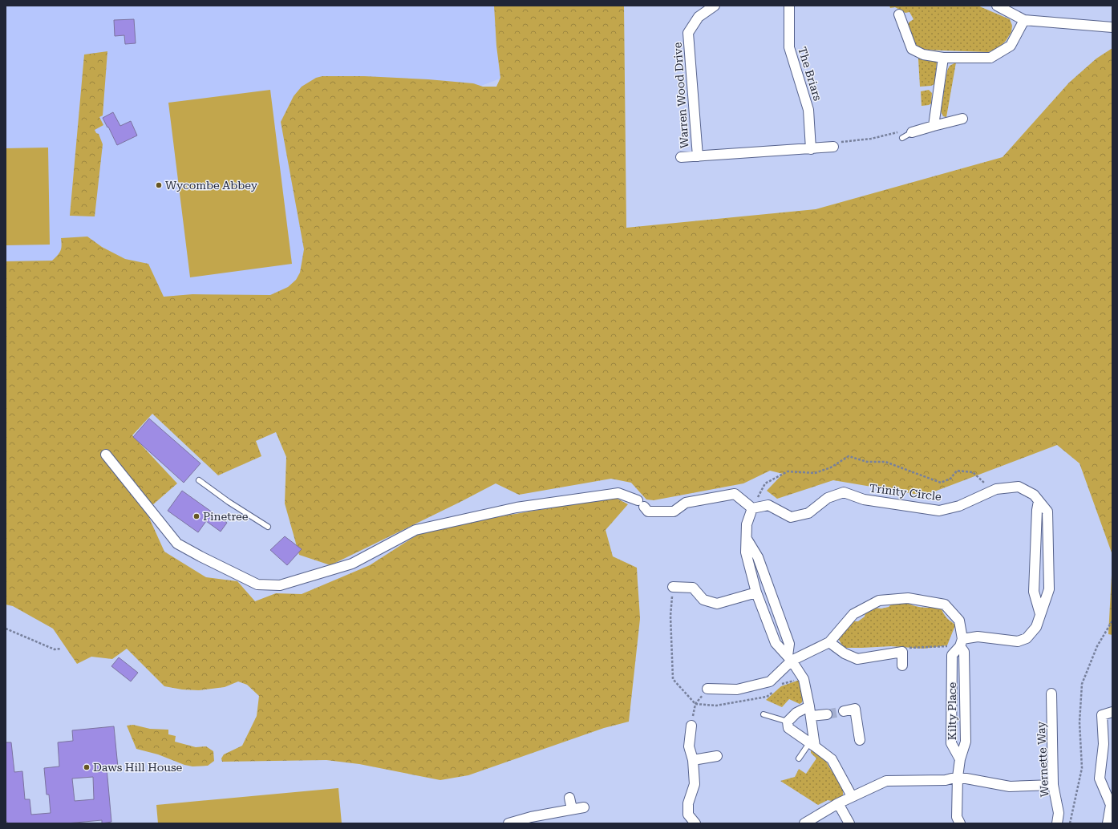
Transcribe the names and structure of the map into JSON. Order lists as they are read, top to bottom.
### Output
{
  "streets": {
    "street": [
      "The Briars",
      "Warren Wood Drive",
      "Trinity Circle",
      "Kilty Place",
      "Wernette Way"
    ]
  },
  "crossings": [
    ["Trinity Circle", "Kilty Place"]
  ],
  "places": ["Wycombe Abbey", "Pinetree", "Daws Hill House"]
}
